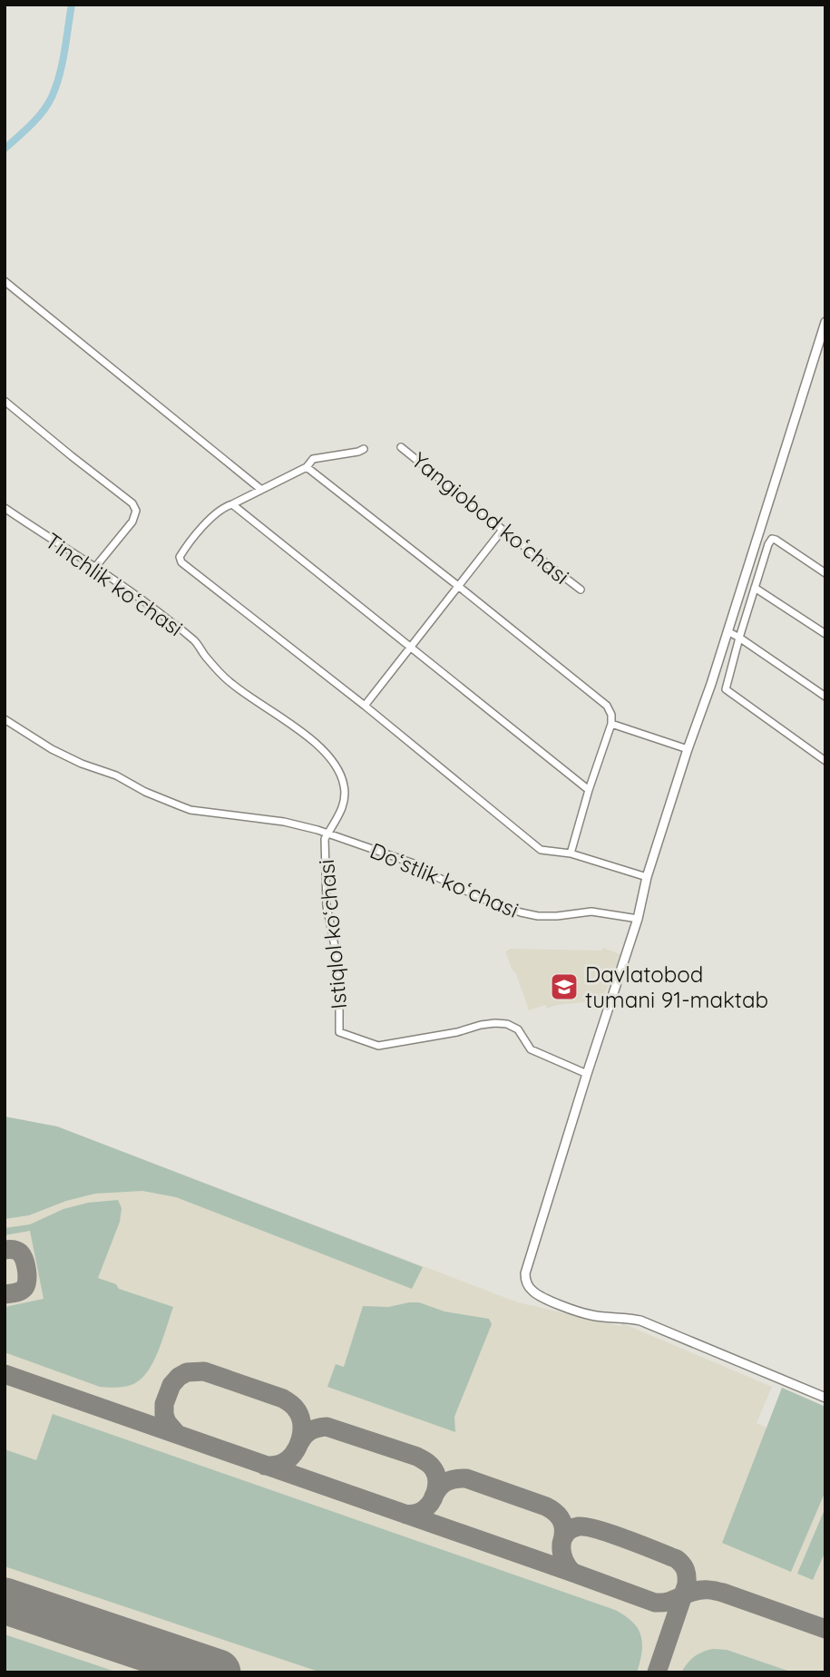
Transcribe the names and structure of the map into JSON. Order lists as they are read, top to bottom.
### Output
{
  "streets": {
    "street": [
      "Yangiobod koʻchasi",
      "Tinchlik koʻchasi",
      "Doʻstlik koʻchasi",
      "Istiqlol koʻchasi"
    ]
  },
  "crossings": [
    ["Tinchlik koʻchasi", "Doʻstlik koʻchasi"],
    ["Tinchlik koʻchasi", "Istiqlol koʻchasi"],
    ["Doʻstlik koʻchasi", "Istiqlol koʻchasi"]
  ],
  "places": {
    "school or university": ["Davlatobod tumani 91-maktab"]
  }
}
